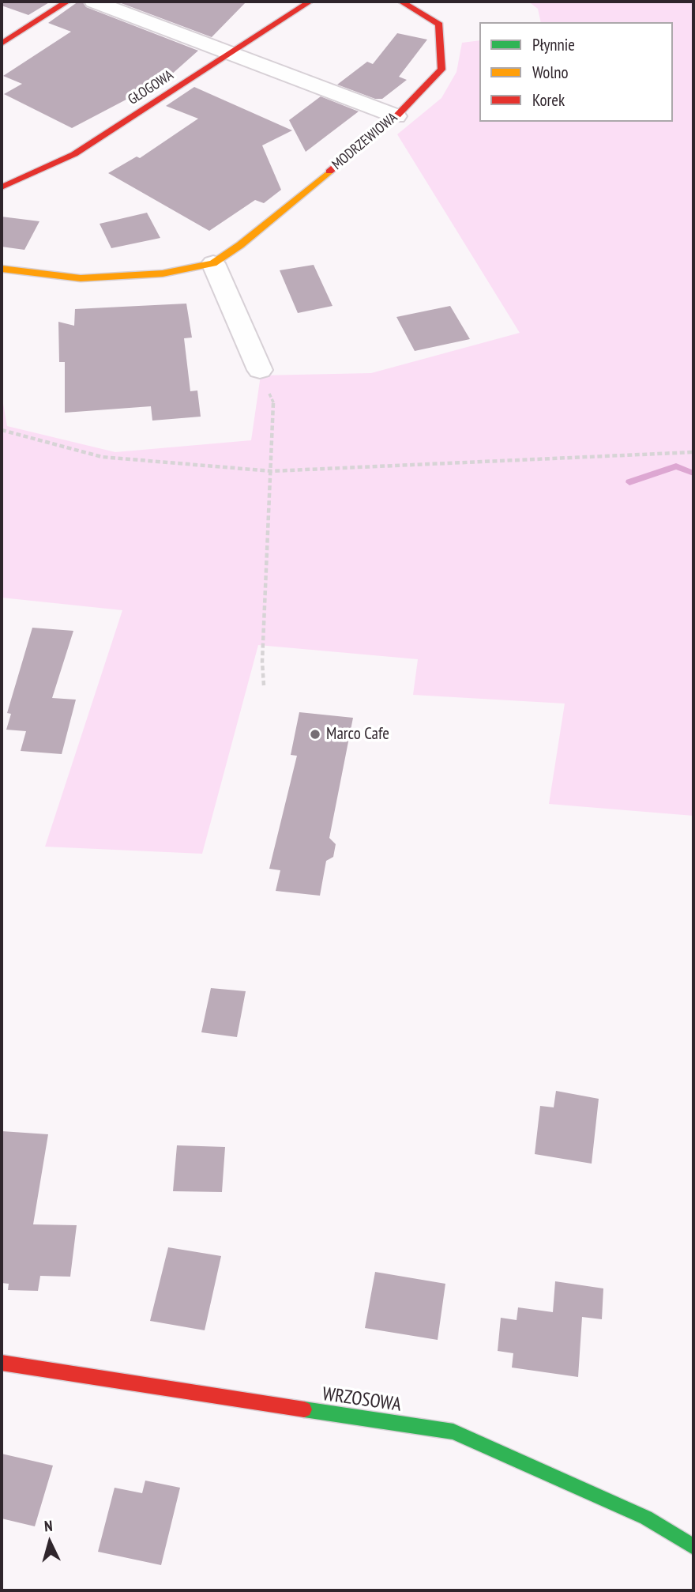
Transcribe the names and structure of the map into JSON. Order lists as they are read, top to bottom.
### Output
{
  "streets": {
    "street": ["GŁOGOWA", "MODRZEWIOWA", "WRZOSOWA"]
  },
  "places": ["Marco Cafe"],
  "legend": ["Płynnie", "Wolno", "Korek"],
  "north": "top"
}
